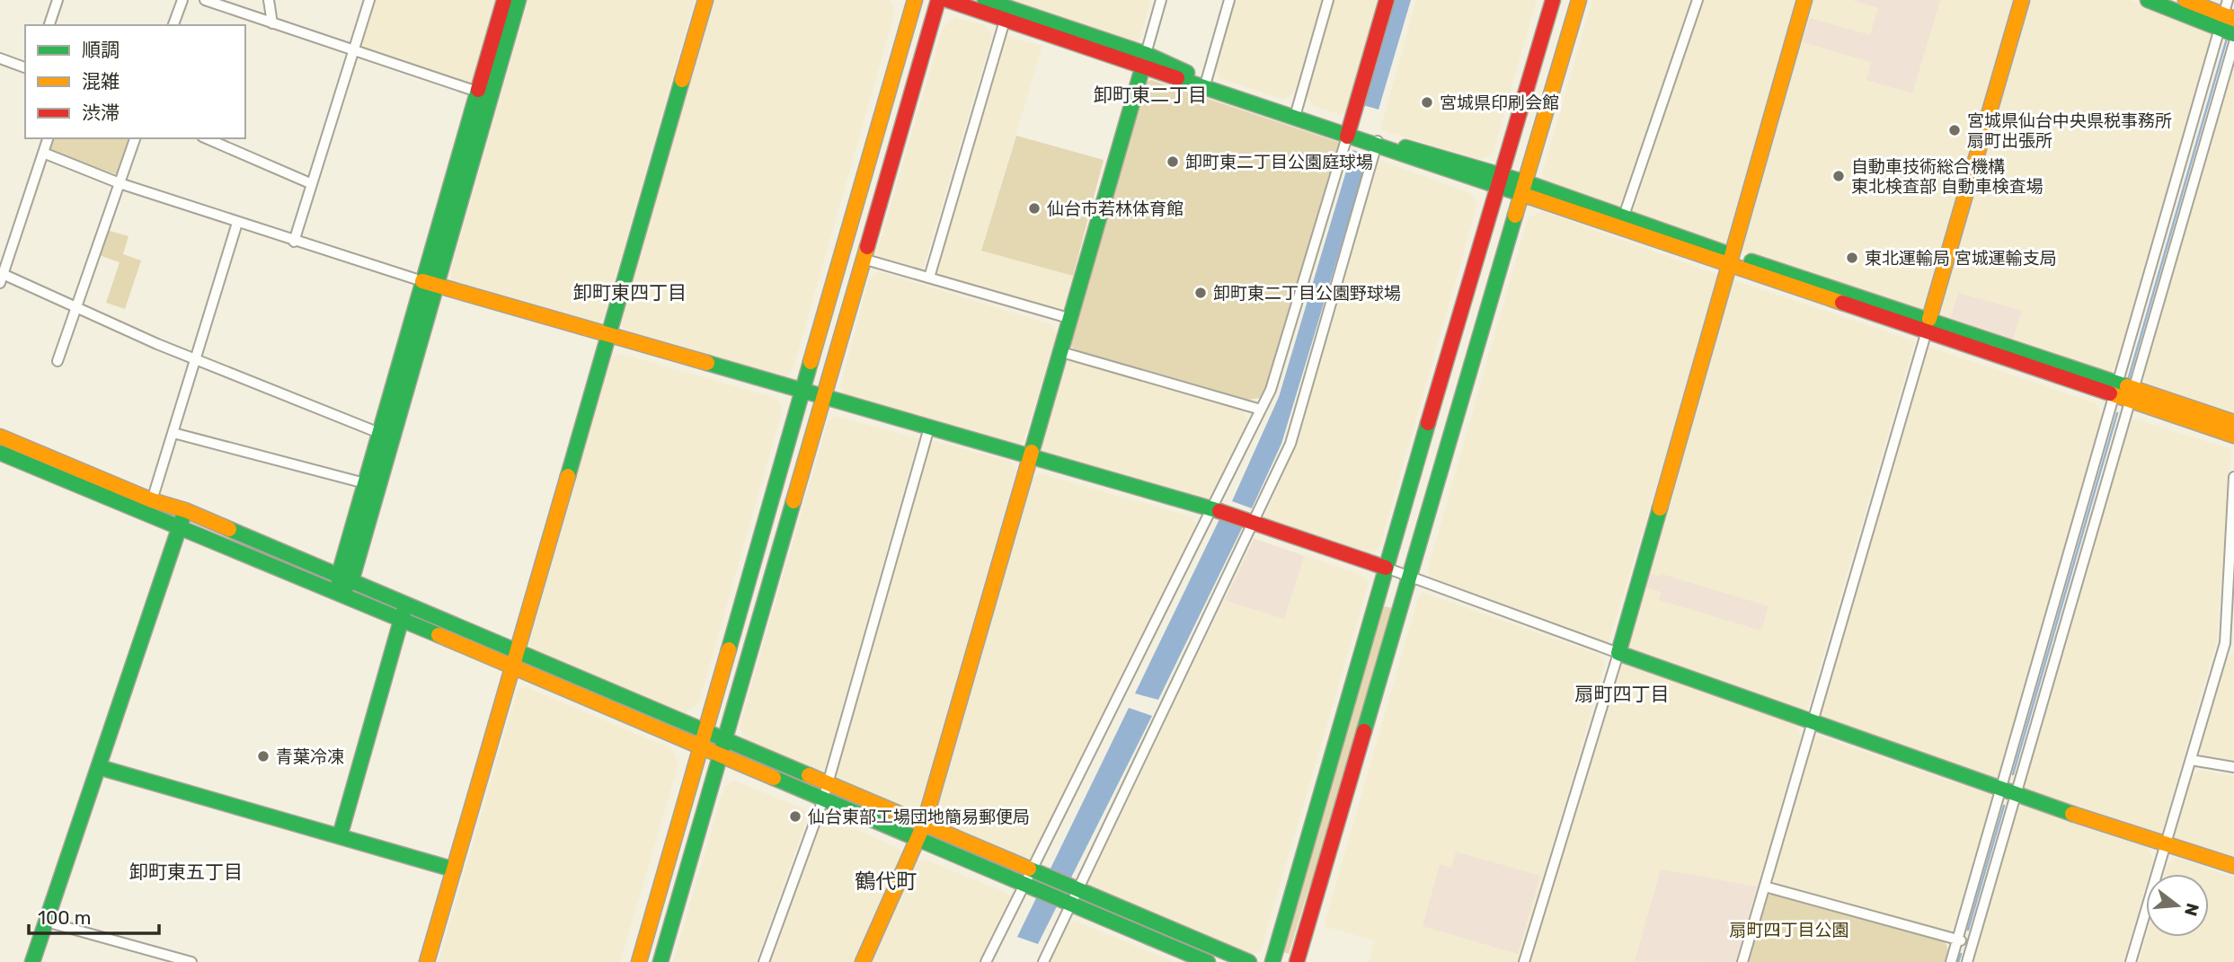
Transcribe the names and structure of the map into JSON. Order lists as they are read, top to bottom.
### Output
{
  "districts": [
    "卸町東二丁目",
    "卸町東四丁目",
    "扇町四丁目",
    "卸町東五丁目",
    "鶴代町"
  ],
  "parks": ["扇町四丁目公園"],
  "places": [
    "宮城県印刷会館",
    "宮城県仙台中央県税事務所 扇町出張所",
    "卸町東二丁目公園庭球場",
    "自動車技術総合機構 東北検査部 自動車検査場",
    "仙台市若林体育館",
    "東北運輸局 宮城運輸支局",
    "卸町東二丁目公園野球場",
    "青葉冷凍",
    "仙台東部工場団地簡易郵便局"
  ],
  "legend": ["順調", "混雑", "渋滞"],
  "scale_bar": "100 m",
  "north": "right"
}
